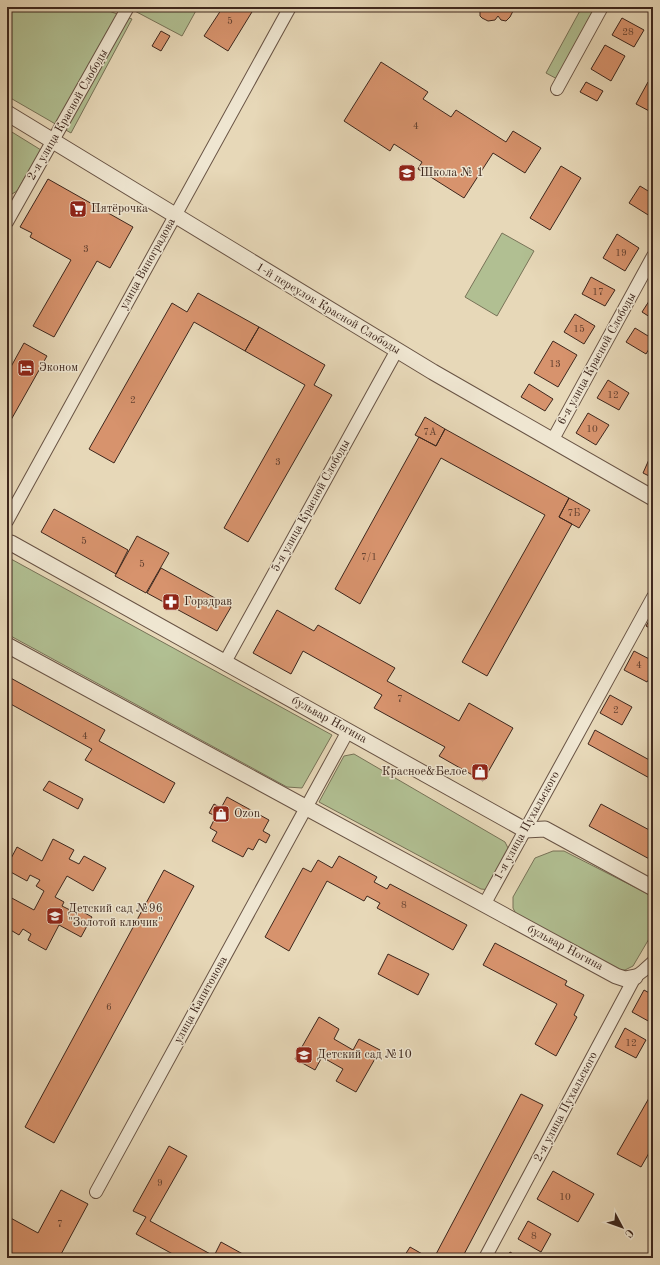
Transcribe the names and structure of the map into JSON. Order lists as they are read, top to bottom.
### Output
{
  "streets": {
    "street": [
      "2-я улица Красной Слободы",
      "улица Виноградова",
      "1-й переулок Красной Слободы",
      "6-я улица Красной Слободы",
      "5-я улица Красной Слободы",
      "бульвар Ногина",
      "1-я улица Пухальского",
      "улица Капитонова",
      "2-я улица Пухальского"
    ]
  },
  "crossings": [
    ["2-я улица Красной Слободы", "1-й переулок Красной Слободы"],
    ["улица Виноградова", "1-й переулок Красной Слободы"],
    ["1-й переулок Красной Слободы", "6-я улица Красной Слободы"],
    ["1-й переулок Красной Слободы", "5-я улица Красной Слободы"],
    ["5-я улица Красной Слободы", "бульвар Ногина"],
    ["бульвар Ногина", "1-я улица Пухальского"],
    ["бульвар Ногина", "улица Капитонова"],
    ["бульвар Ногина", "2-я улица Пухальского"]
  ],
  "places": {
    "school or university": ["Школа № 1", "Детский сад №96 \"Золотой ключик\"", "Детский сад №10"],
    "supermarket": ["Пятёрочка"],
    "hotel": ["Эконом"],
    "pharmacy": ["Горздрав"],
    "shop": ["Красное&Белое", "Ozon"]
  },
  "house_numbers": [
    "5",
    "28",
    "4",
    "3",
    "19",
    "17",
    "15",
    "13",
    "12",
    "2",
    "10",
    "7А",
    "3",
    "7Б",
    "5",
    "7/1",
    "5",
    "4",
    "7",
    "2",
    "4",
    "8",
    "6",
    "12",
    "9",
    "10",
    "7",
    "8"
  ],
  "north": "bottom right"
}
